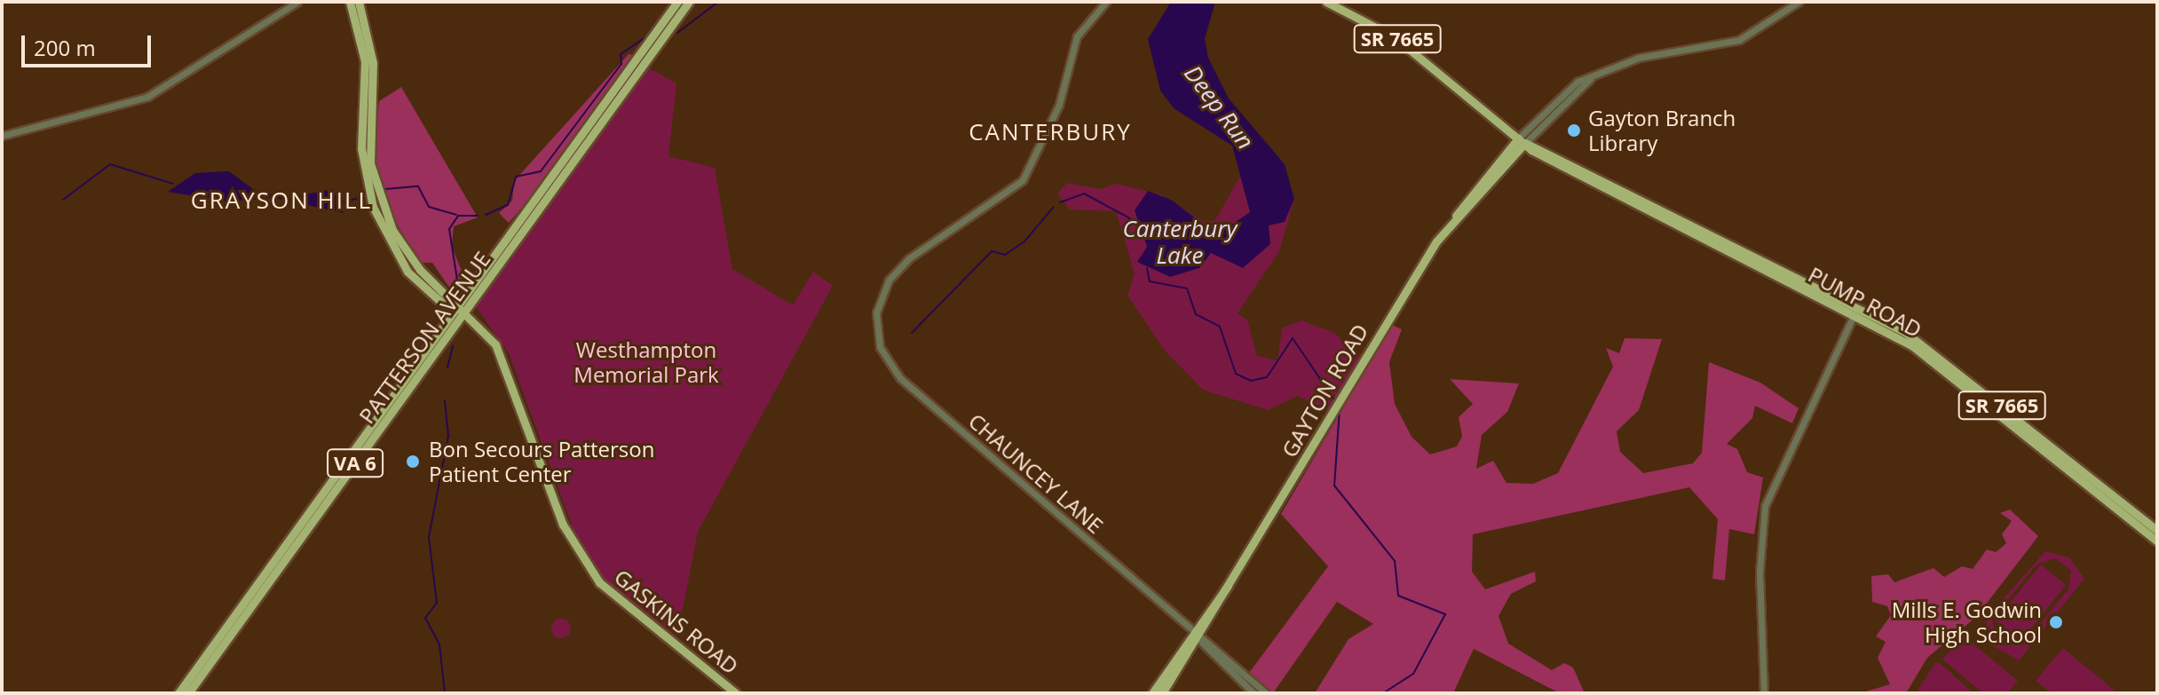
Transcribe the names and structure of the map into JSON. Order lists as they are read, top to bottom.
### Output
{
  "streets": {
    "main road": [
      "SR 7665",
      "PUMP ROAD",
      "PATTERSON AVENUE",
      "GAYTON ROAD",
      "VA 6",
      "GASKINS ROAD"
    ],
    "street": ["CHAUNCEY LANE"]
  },
  "crossings": [
    ["PUMP ROAD", "GAYTON ROAD"],
    ["PATTERSON AVENUE", "GASKINS ROAD"],
    ["GAYTON ROAD", "CHAUNCEY LANE"]
  ],
  "districts": ["CANTERBURY", "GRAYSON HILL"],
  "water": ["Deep Run", "Canterbury Lake"],
  "parks": ["Westhampton Memorial Park"],
  "places": ["Gayton Branch Library", "Bon Secours Patterson Patient Center", "Mills E. Godwin High School"],
  "scale_bar": "200 m"
}
